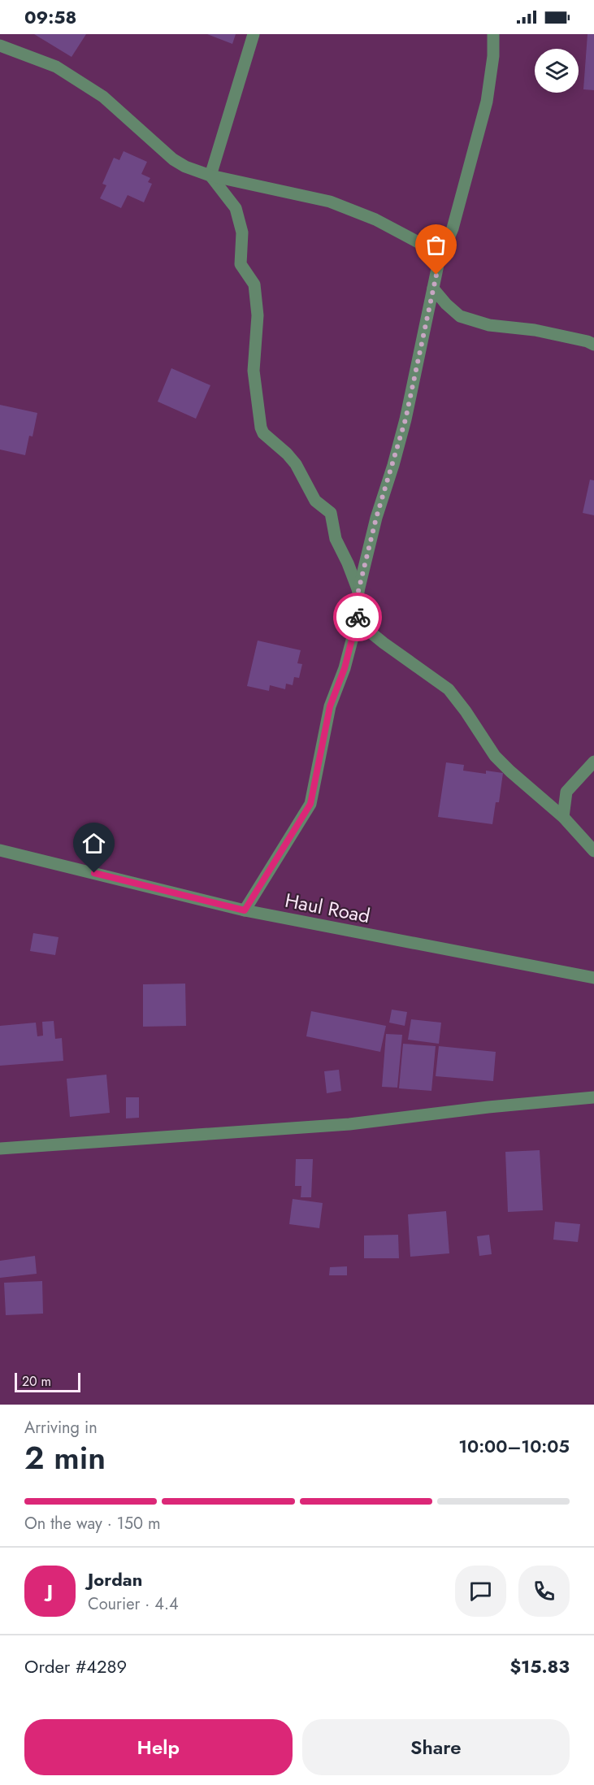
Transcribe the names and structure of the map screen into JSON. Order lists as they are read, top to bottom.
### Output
{
  "streets": {
    "street": ["Haul Road"]
  },
  "scale_bar": "20 m",
  "page": {
    "status": "09:58",
    "scale": "20 m",
    "heading": ["2 min", "Arriving in", "10:00–10:05"],
    "panel": [
      "Jordan",
      "Courier · 4.4",
      "Order #4289",
      "$15.83"
    ],
    "bar": "On the way · 150 m",
    "round": "J",
    "buttons": ["Help", "Share"]
  }
}
